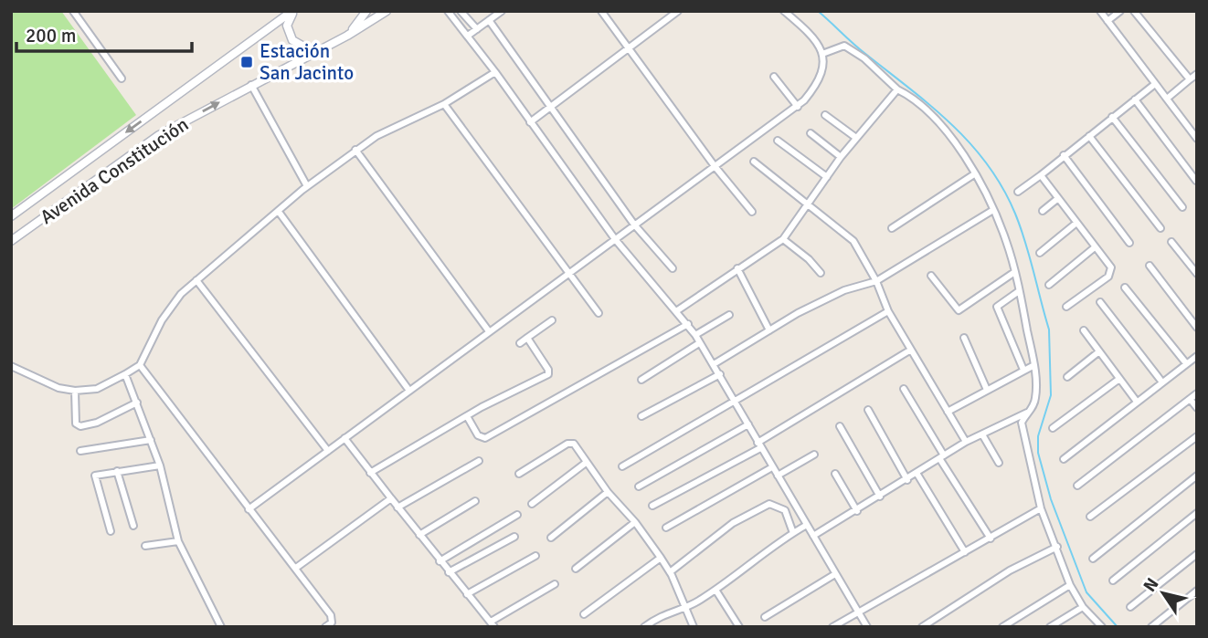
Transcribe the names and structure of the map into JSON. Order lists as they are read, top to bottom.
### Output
{
  "streets": {
    "street": ["Avenida Constitución"]
  },
  "places": {
    "transit": ["Estación San Jacinto"]
  },
  "scale_bar": "200 m",
  "north": "top left"
}
